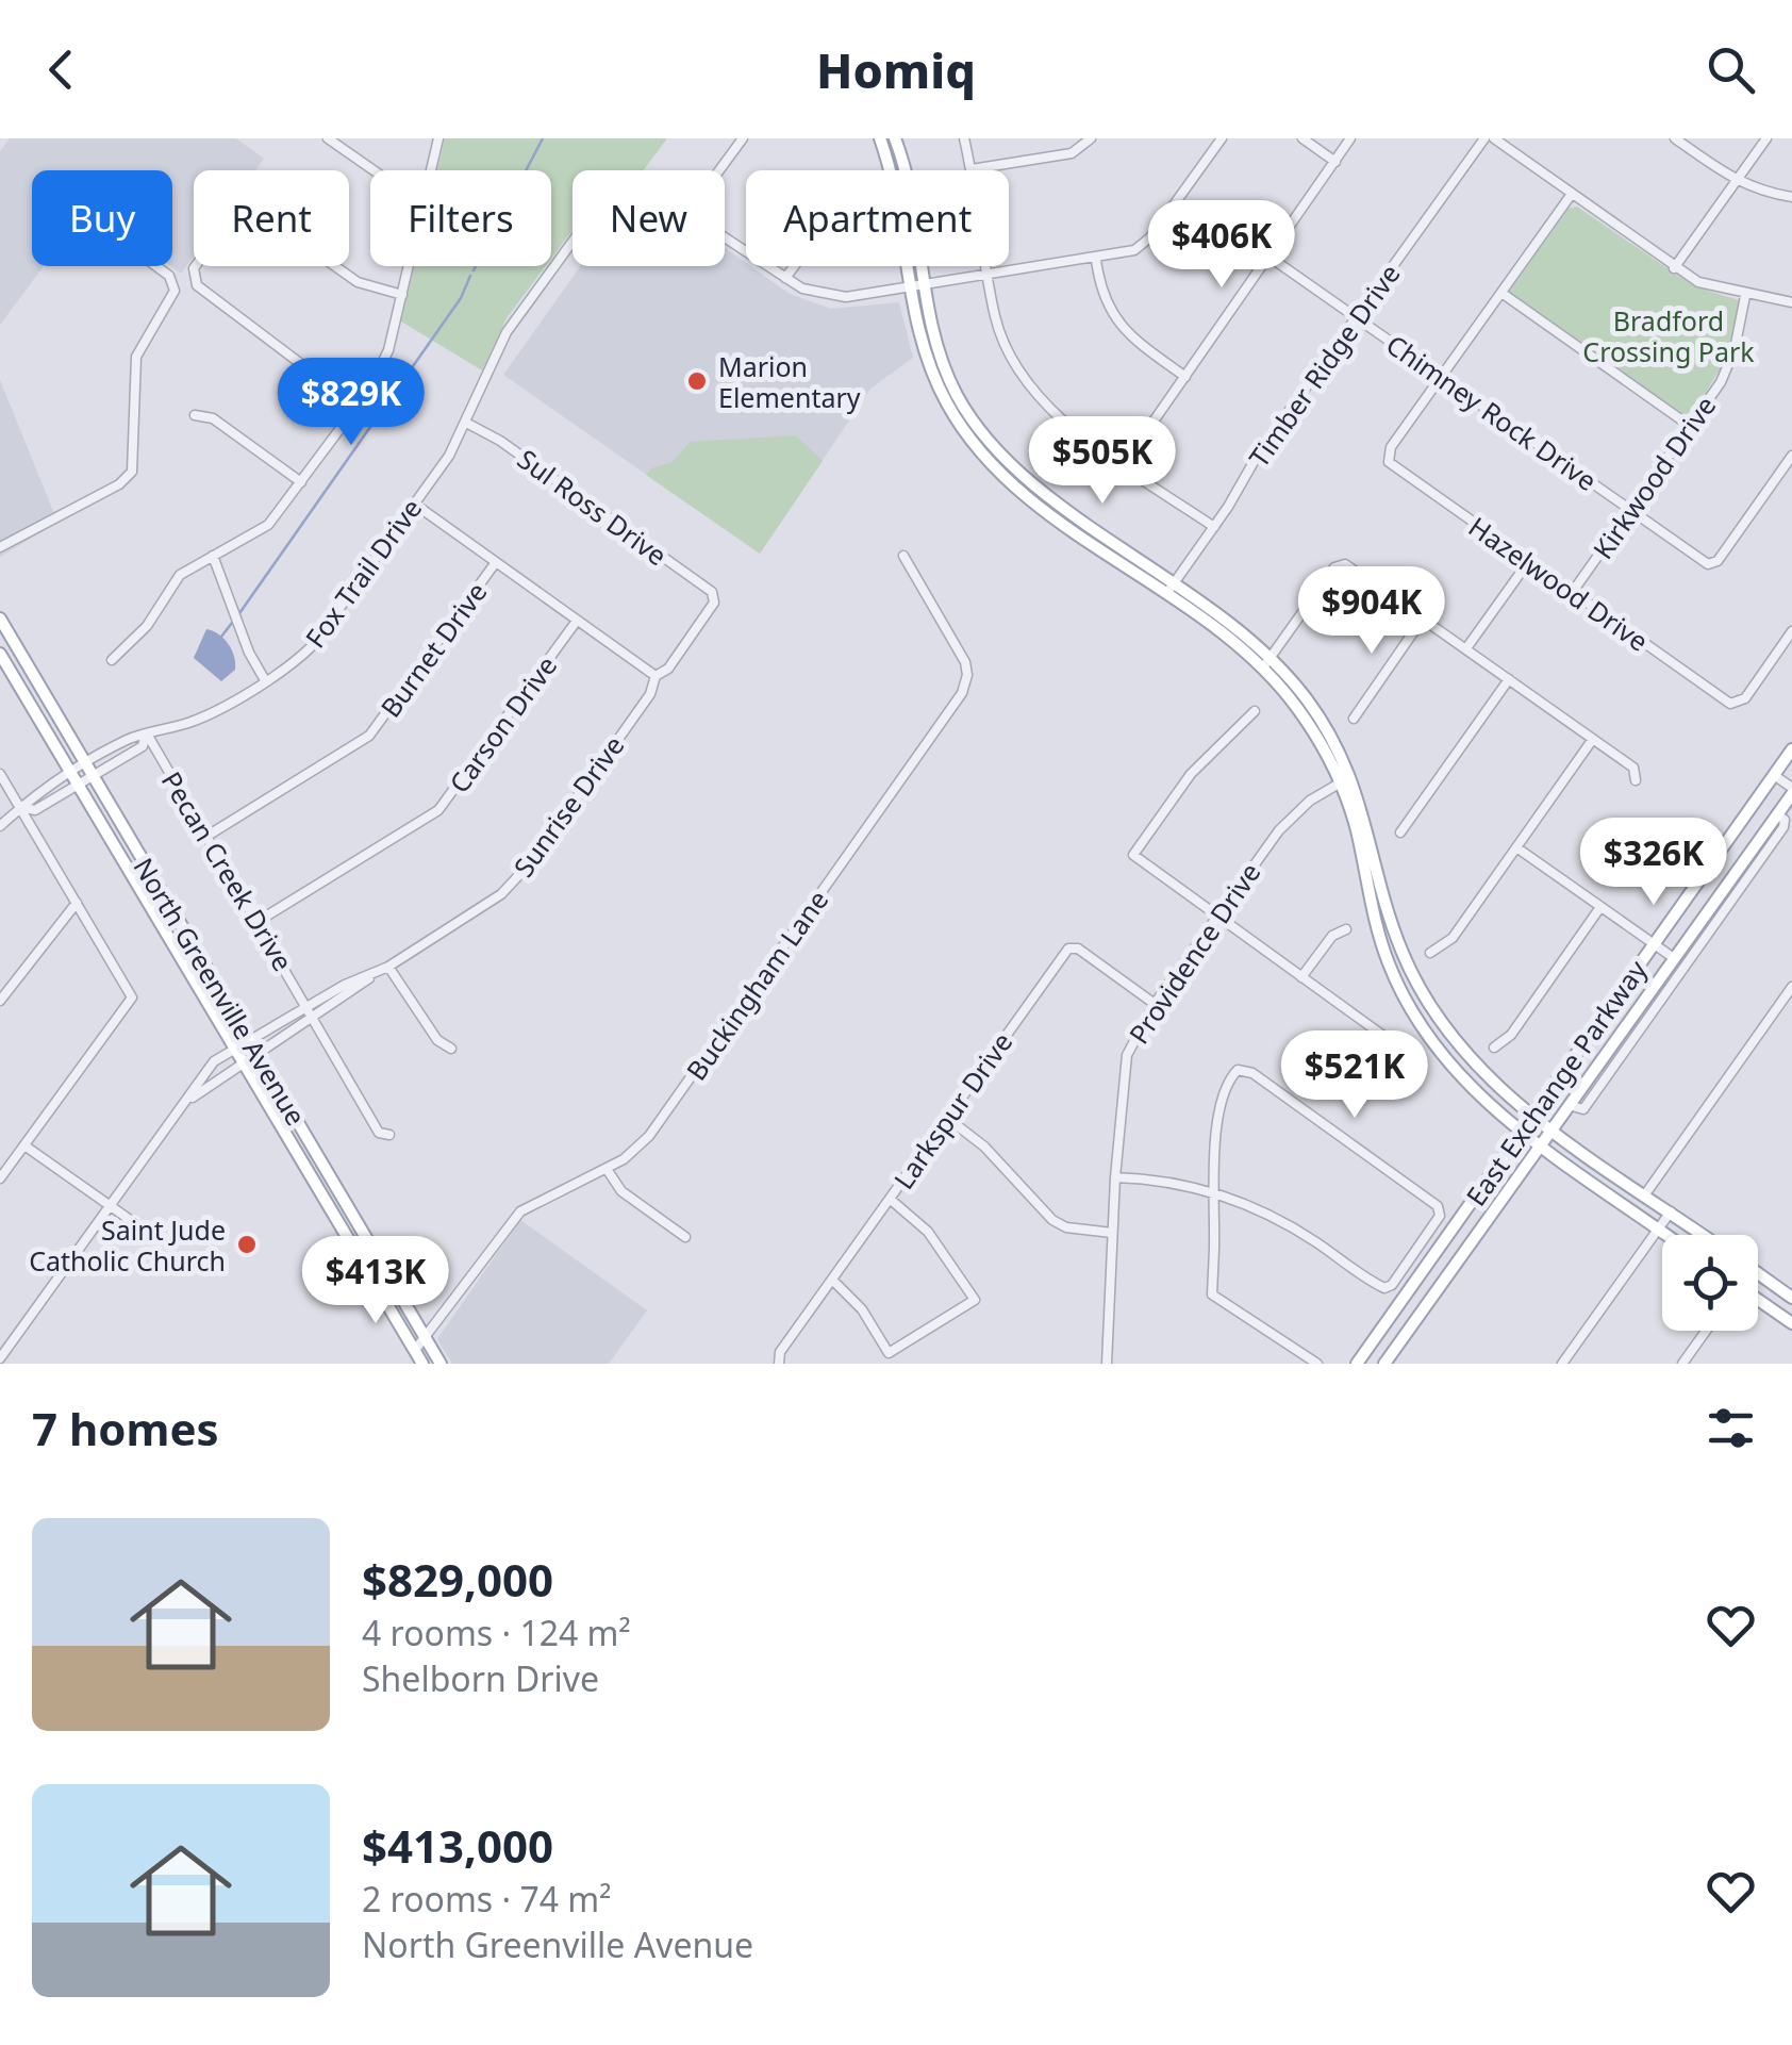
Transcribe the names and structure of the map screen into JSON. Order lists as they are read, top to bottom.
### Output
{
  "streets": {
    "main road": ["North Greenville Avenue", "East Exchange Parkway"],
    "street": [
      "Timber Ridge Drive",
      "Chimney Rock Drive",
      "Kirkwood Drive",
      "Sul Ross Drive",
      "Fox Trail Drive",
      "Hazelwood Drive",
      "Burnet Drive",
      "Carson Drive",
      "Sunrise Drive",
      "Pecan Creek Drive",
      "Providence Drive",
      "Buckingham Lane",
      "Larkspur Drive"
    ]
  },
  "crossings": [
    ["Timber Ridge Drive", "Chimney Rock Drive"],
    ["Chimney Rock Drive", "Kirkwood Drive"],
    ["Chimney Rock Drive", "Hazelwood Drive"],
    ["Kirkwood Drive", "Hazelwood Drive"],
    ["Sul Ross Drive", "Fox Trail Drive"],
    ["Sul Ross Drive", "Sunrise Drive"],
    ["Fox Trail Drive", "Pecan Creek Drive"],
    ["Fox Trail Drive", "North Greenville Avenue"],
    ["Burnet Drive", "Pecan Creek Drive"],
    ["Carson Drive", "Pecan Creek Drive"],
    ["Sunrise Drive", "Pecan Creek Drive"],
    ["Sunrise Drive", "North Greenville Avenue"],
    ["Providence Drive", "Larkspur Drive"],
    ["Buckingham Lane", "North Greenville Avenue"]
  ],
  "parks": ["Bradford Crossing Park"],
  "places": ["Marion Elementary", "Saint Jude Catholic Church"],
  "page": {
    "header": "Homiq",
    "chip": [
      "Buy",
      "Rent",
      "Filters",
      "New",
      "Apartment"
    ],
    "price": [
      "$406K",
      "$829K",
      "$505K",
      "$904K",
      "$326K",
      "$521K",
      "$413K"
    ],
    "heading": "7 homes",
    "list": [
      {
        "name": "$829,000",
        "note": "4 rooms · 124 m² · Shelborn Drive"
      },
      {
        "name": "$413,000",
        "note": "2 rooms · 74 m² · North Greenville Avenue"
      }
    ]
  }
}
